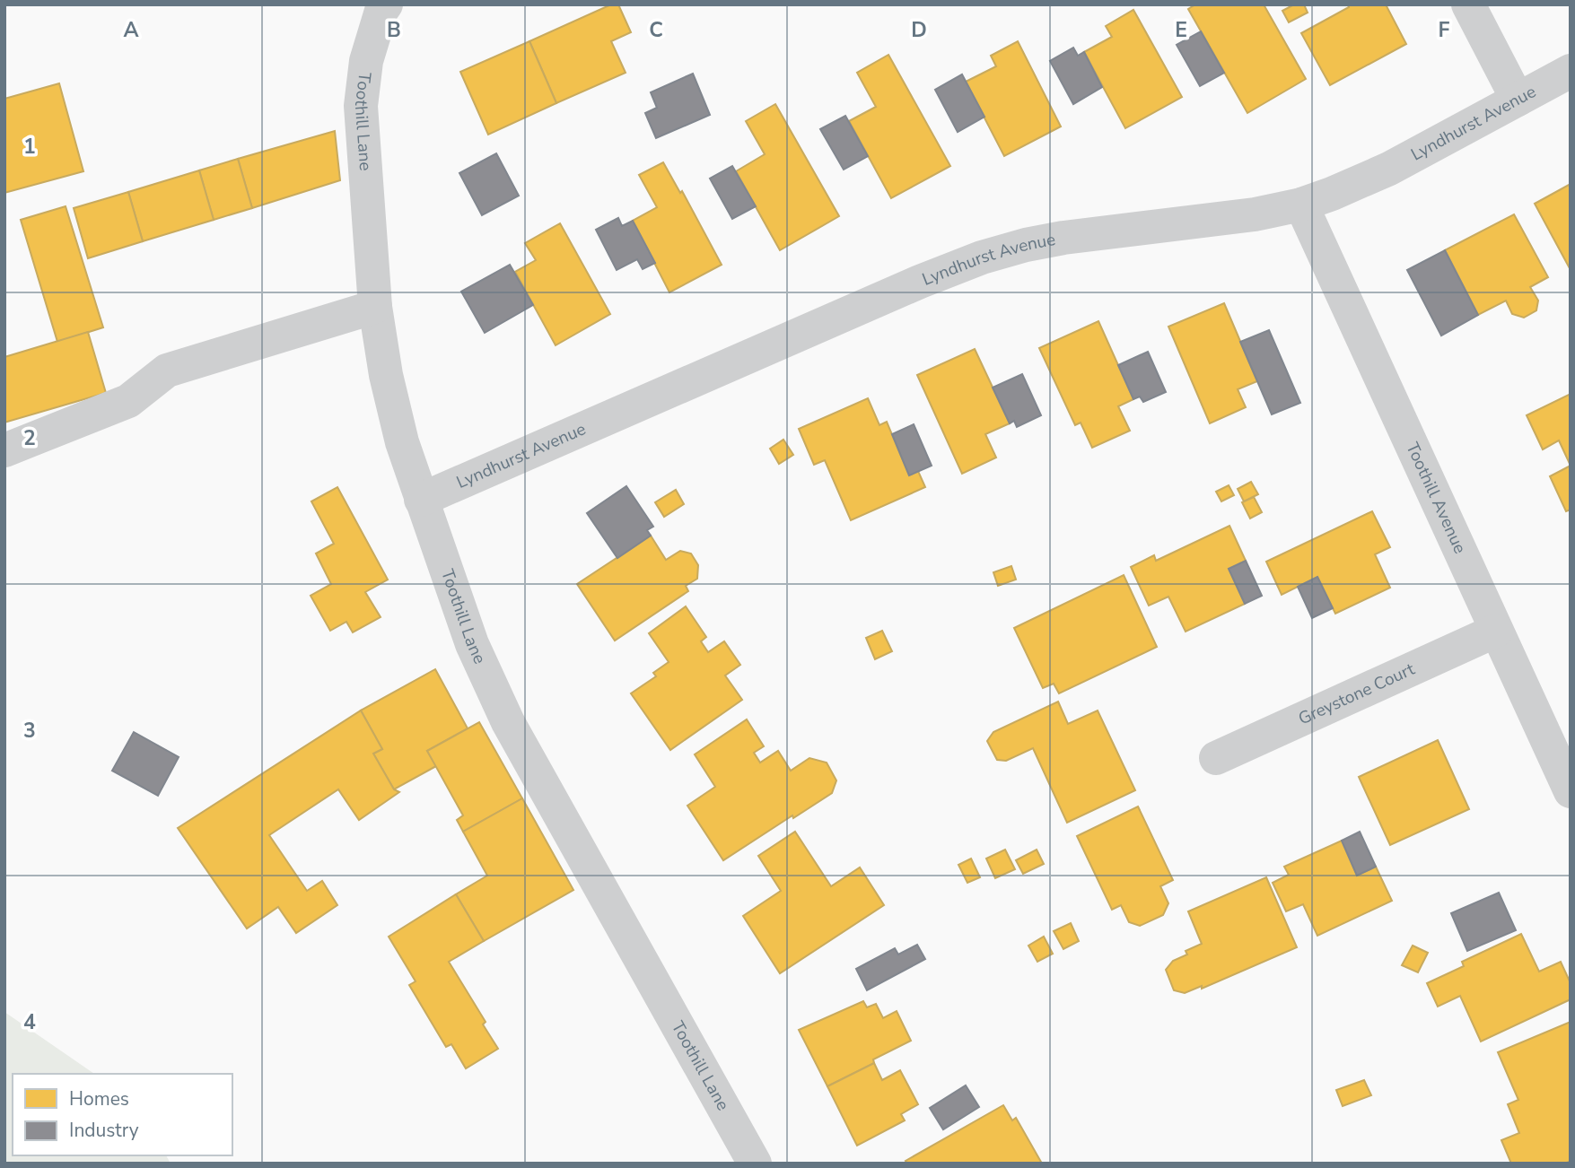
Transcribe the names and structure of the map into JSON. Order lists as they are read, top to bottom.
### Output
{
  "streets": {
    "street": [
      "Toothill Lane",
      "Lyndhurst Avenue",
      "Toothill Avenue",
      "Greystone Court"
    ]
  },
  "crossings": [
    ["Toothill Lane", "Lyndhurst Avenue"],
    ["Lyndhurst Avenue", "Toothill Avenue"],
    ["Toothill Avenue", "Greystone Court"]
  ],
  "legend": ["Homes", "Industry"],
  "grid": {
    "columns": [
      "A",
      "B",
      "C",
      "D",
      "E",
      "F"
    ],
    "rows": [
      "1",
      "2",
      "3",
      "4"
    ]
  }
}
